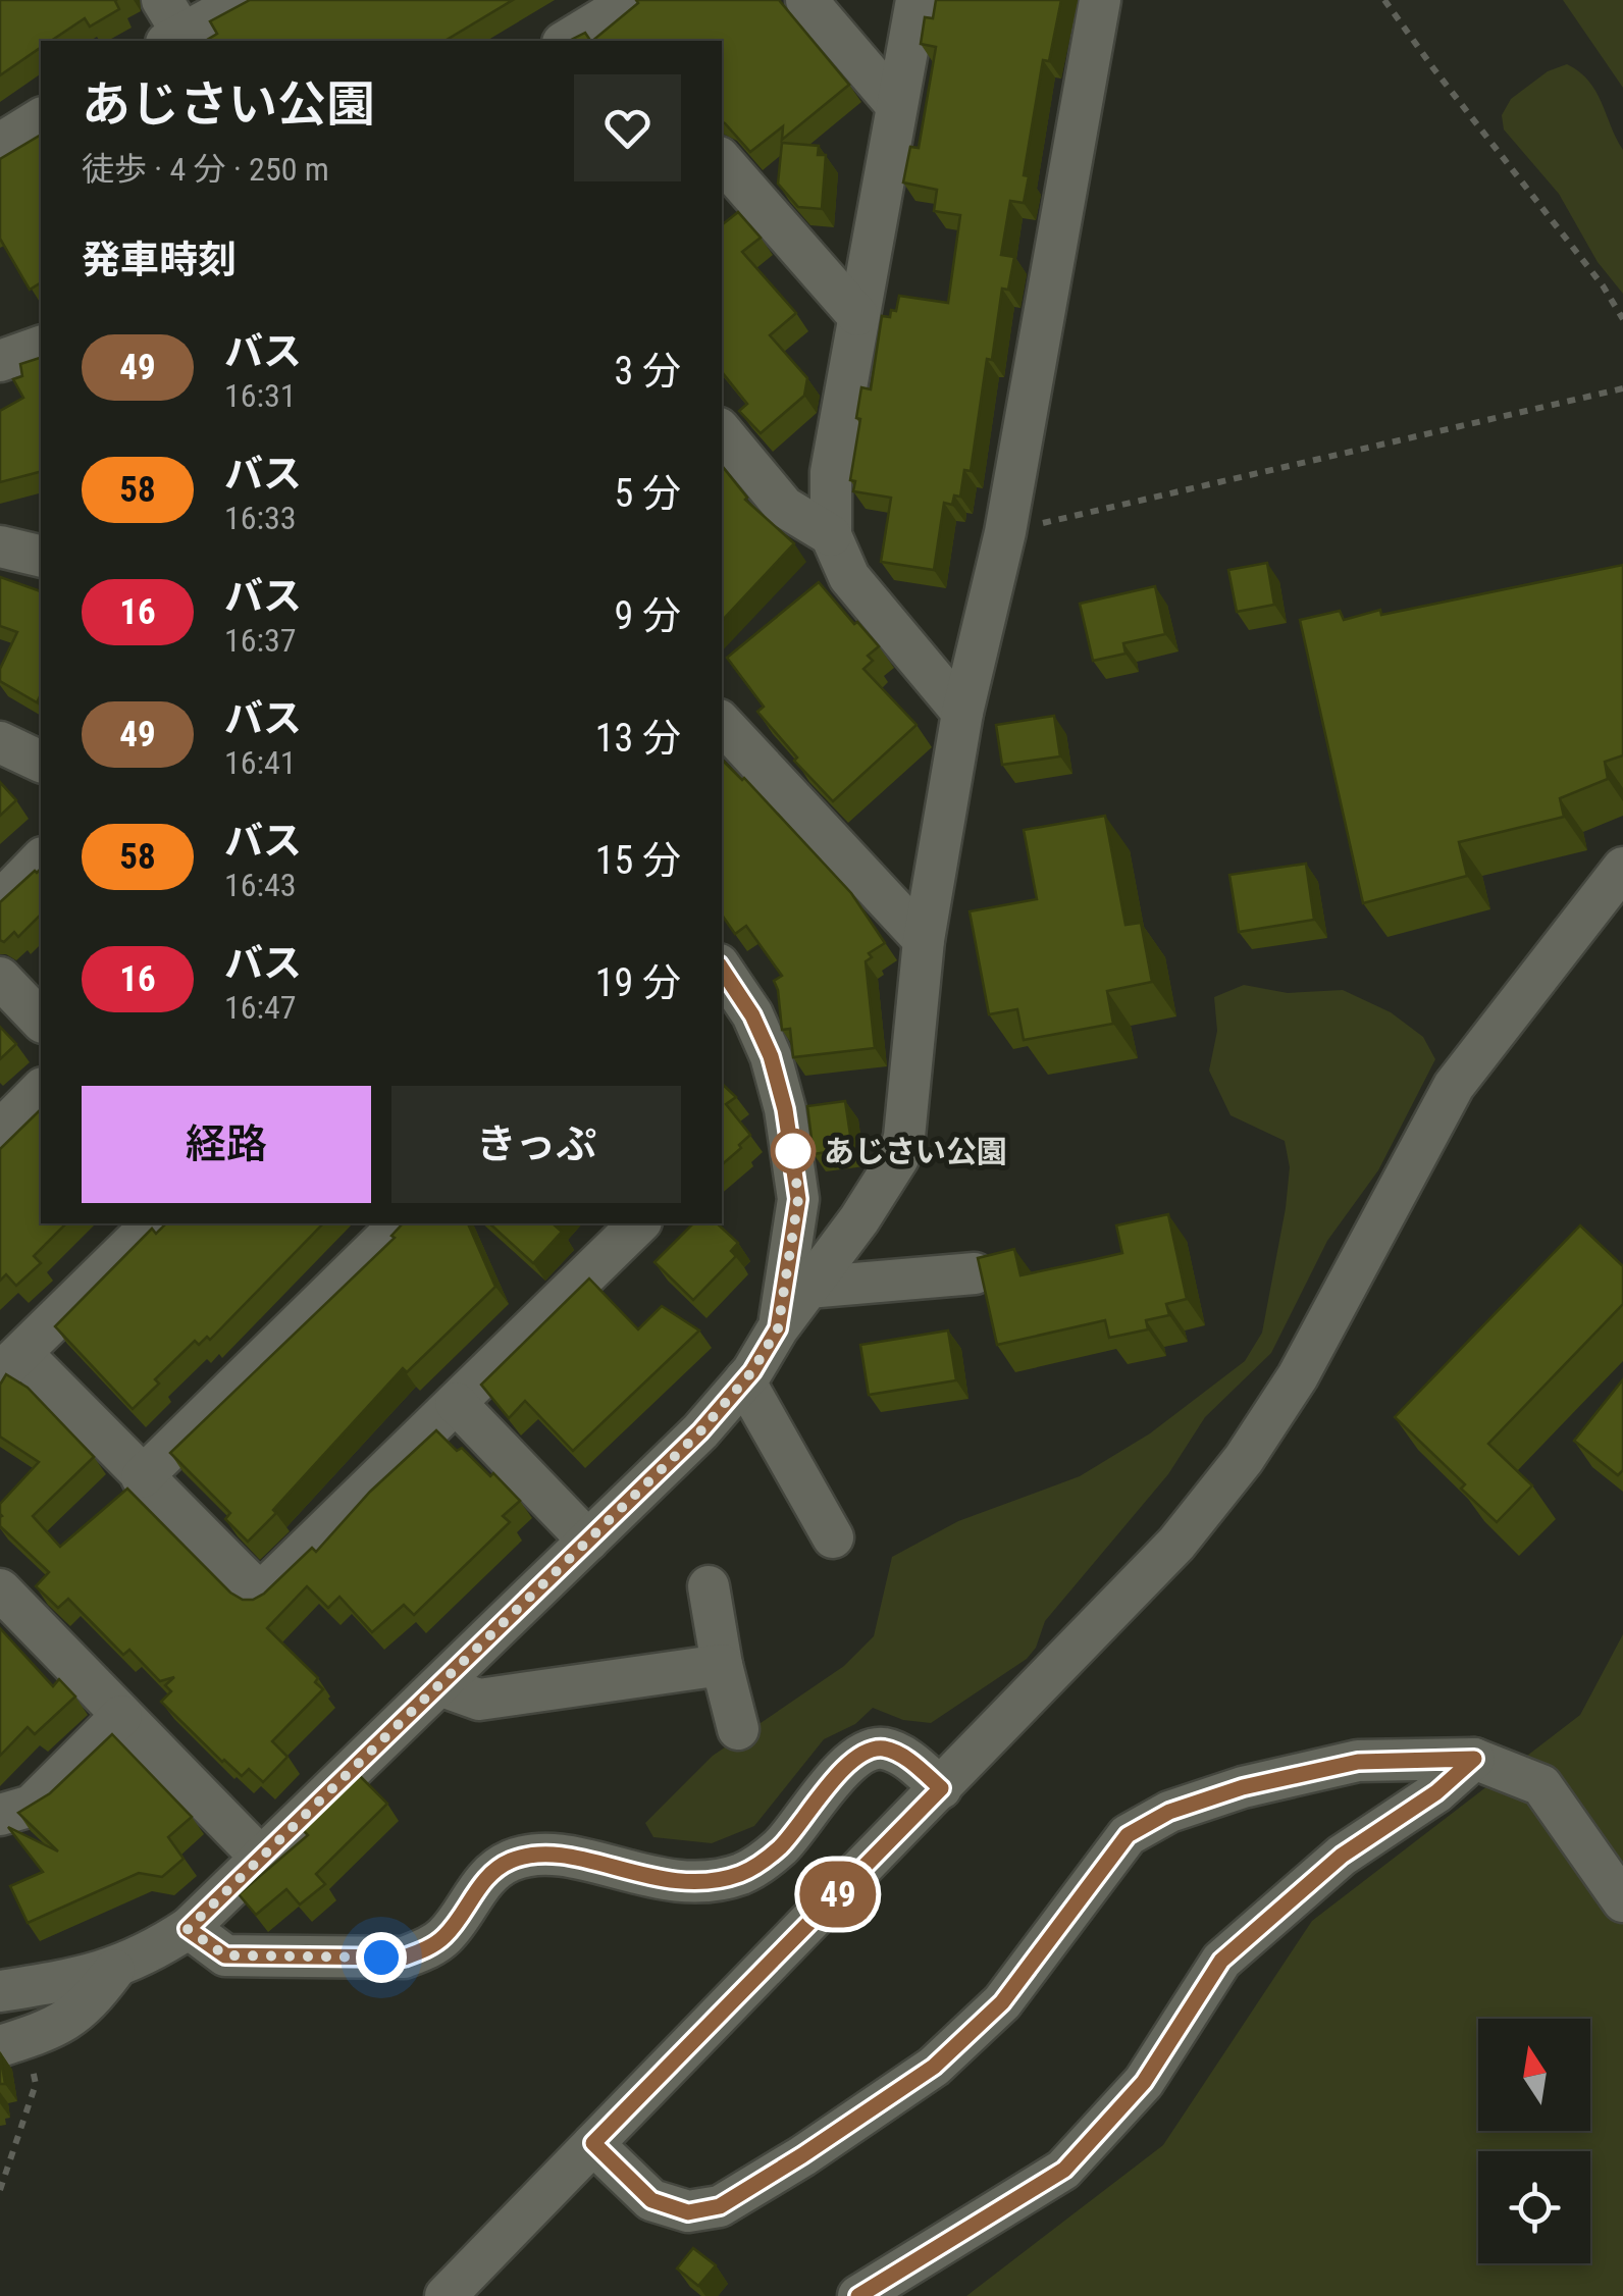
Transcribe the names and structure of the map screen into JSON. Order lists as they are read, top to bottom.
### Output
{
  "places": ["あじさい公園"],
  "lines": ["bus line 49"],
  "north": "top",
  "page": {
    "on_map": "49",
    "heading": [
      ["あじさい公園", "徒歩 · 4 分 · 250 m"],
      "発車時刻"
    ],
    "list": [
      {
        "mark": "49",
        "name": "バス",
        "note": "16:31",
        "value": "3 分"
      },
      {
        "mark": "58",
        "name": "バス",
        "note": "16:33",
        "value": "5 分"
      },
      {
        "mark": "16",
        "name": "バス",
        "note": "16:37",
        "value": "9 分"
      },
      {
        "mark": "49",
        "name": "バス",
        "note": "16:41",
        "value": "13 分"
      },
      {
        "mark": "58",
        "name": "バス",
        "note": "16:43",
        "value": "15 分"
      },
      {
        "mark": "16",
        "name": "バス",
        "note": "16:47",
        "value": "19 分"
      }
    ],
    "buttons": ["経路", "きっぷ"]
  }
}
